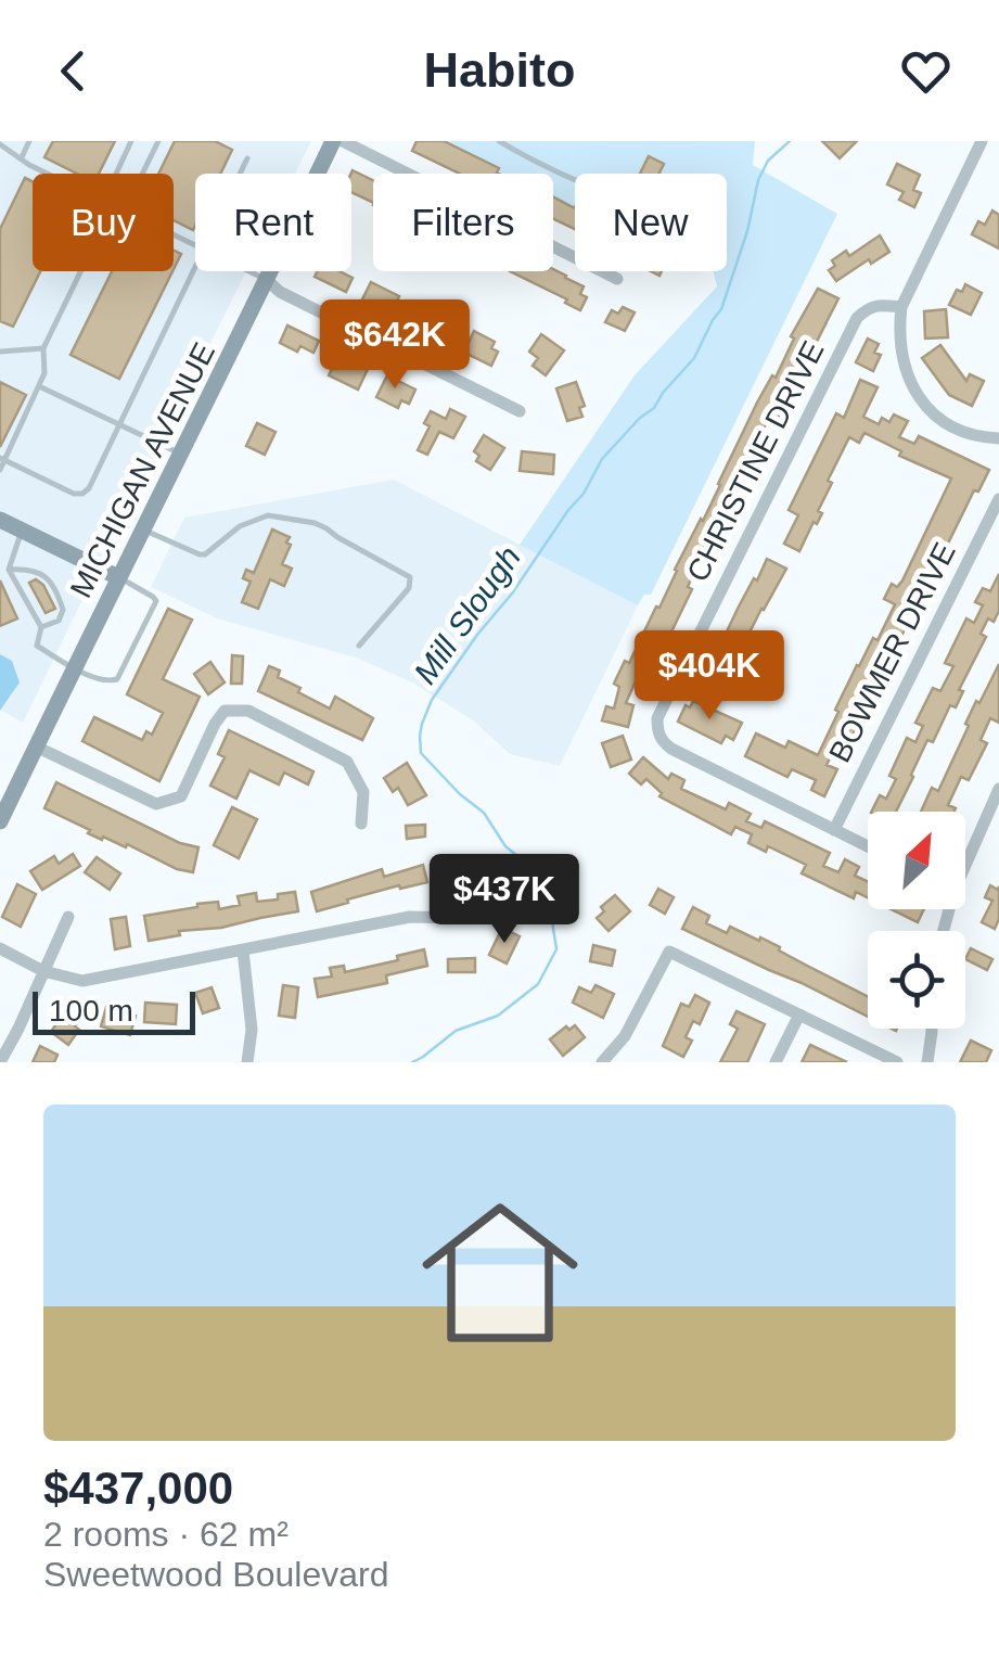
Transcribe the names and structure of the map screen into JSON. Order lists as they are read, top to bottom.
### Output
{
  "streets": {
    "main road": ["MICHIGAN AVENUE"],
    "street": ["CHRISTINE DRIVE", "BOWMER DRIVE"]
  },
  "crossings": [
    ["CHRISTINE DRIVE", "BOWMER DRIVE"]
  ],
  "water": ["Mill Slough"],
  "scale_bar": "100 m",
  "north": "top right",
  "page": {
    "header": "Habito",
    "chip": [
      "Buy",
      "Rent",
      "Filters",
      "New"
    ],
    "price": ["$642K", "$404K", "$437K"],
    "scale": "100 m",
    "list": [
      {
        "name": "$437,000",
        "note": "2 rooms · 62 m² · Sweetwood Boulevard"
      }
    ]
  }
}
